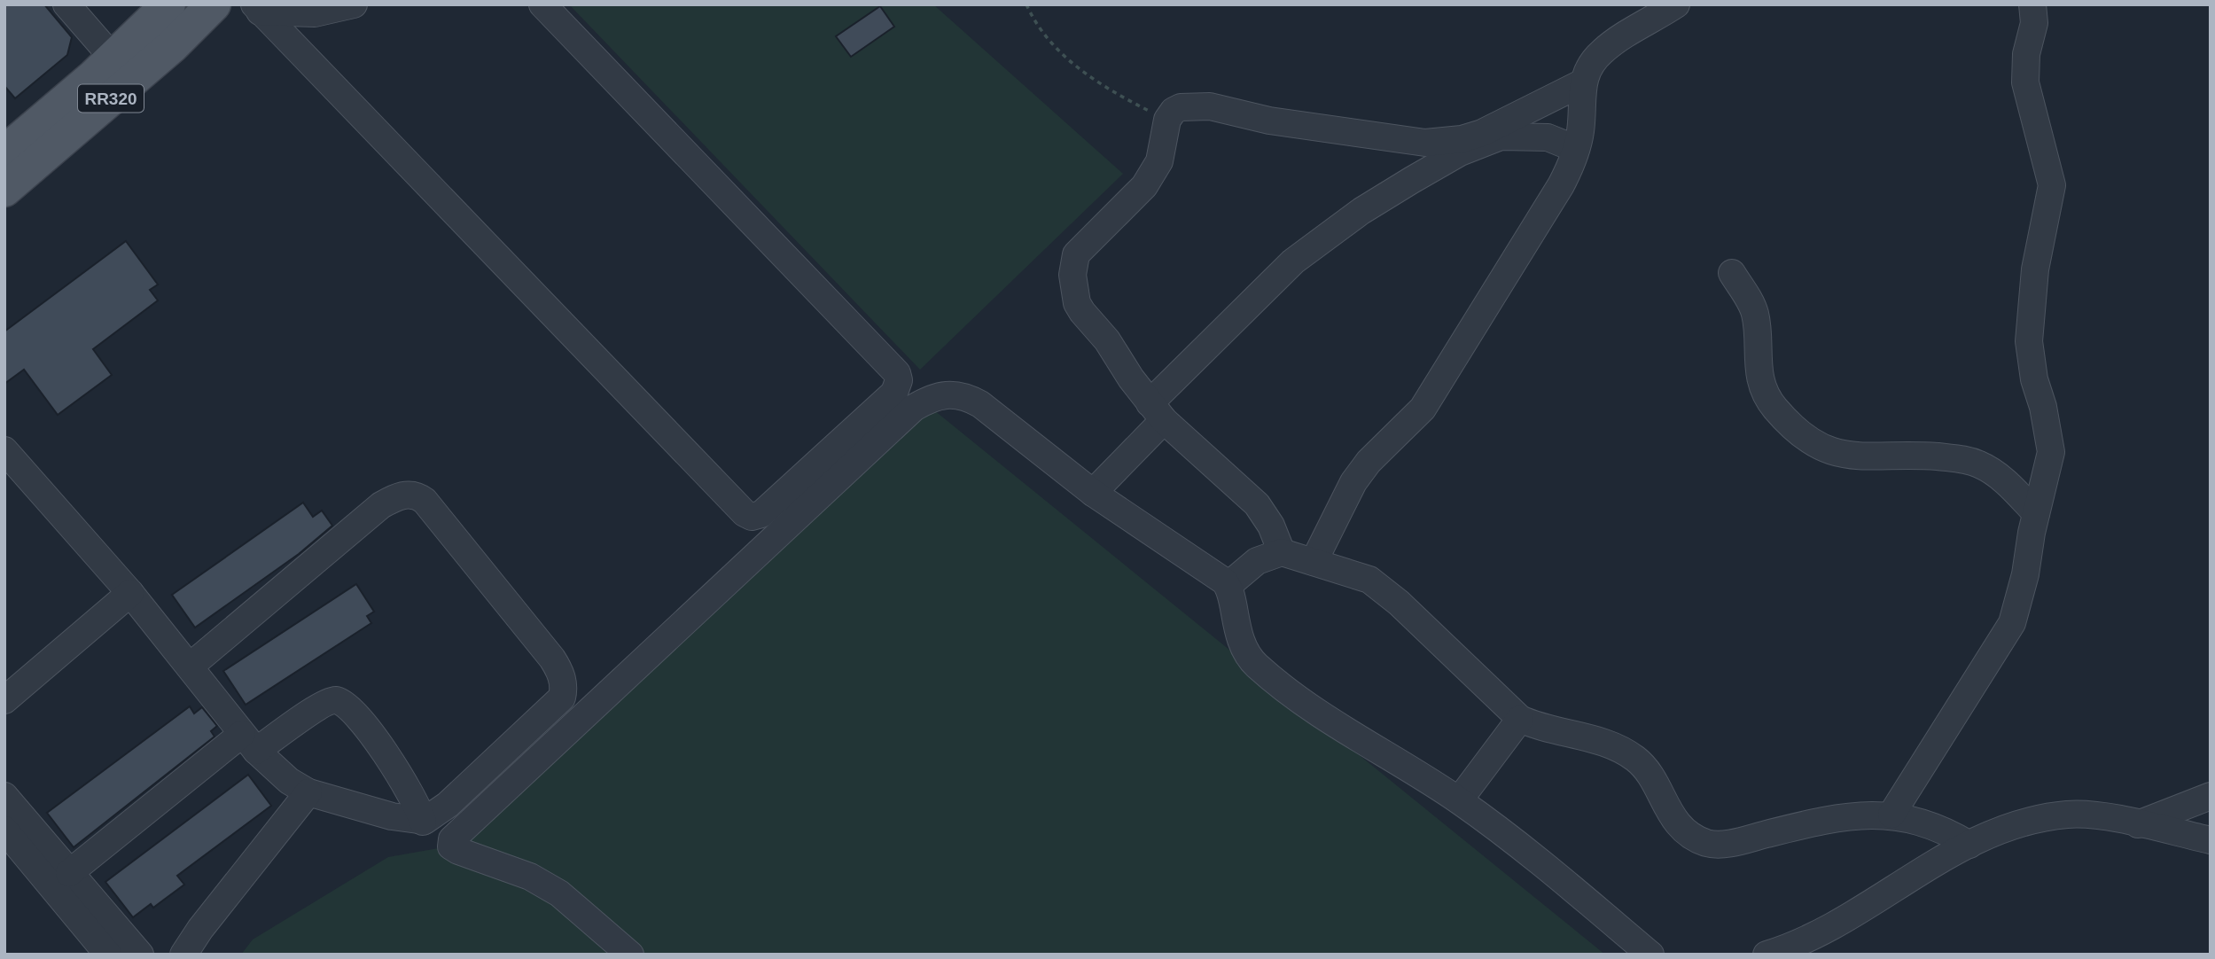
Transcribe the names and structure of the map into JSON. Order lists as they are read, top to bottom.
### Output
{
  "streets": {
    "main road": ["RR320"]
  }
}
